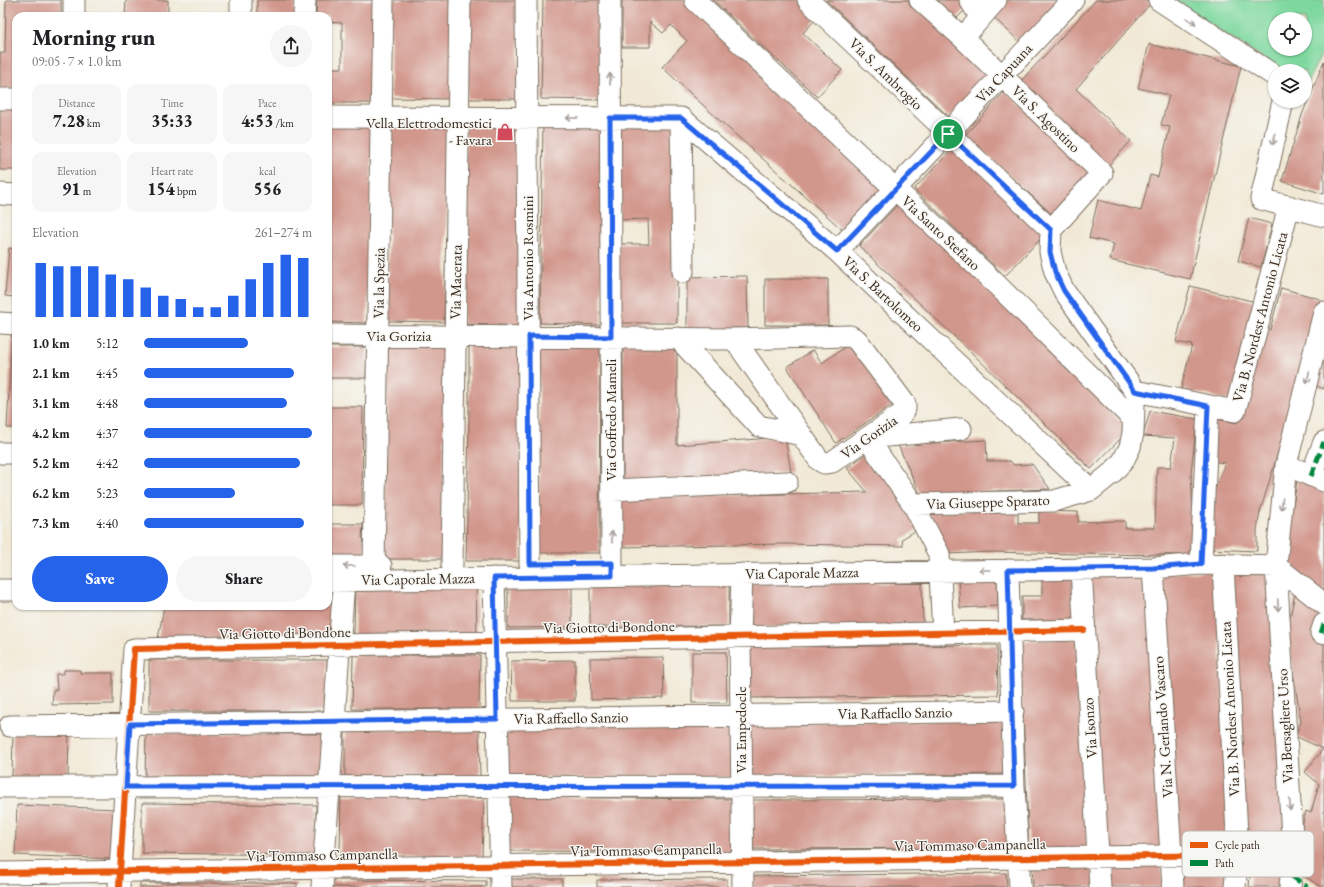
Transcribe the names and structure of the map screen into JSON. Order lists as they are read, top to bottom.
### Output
{
  "streets": {
    "street": [
      "Via Capuana",
      "Via S. Ambrogio",
      "Via S. Agostino",
      "Via Santo Stefano",
      "Via Antonio Rosmini",
      "Via Macerata",
      "Via la Spezia",
      "Via S. Bartolomeo",
      "Via B. Nordest Antonio Licata",
      "Via Gorizia",
      "Via Goffredo Mameli",
      "Via Giuseppe Sparato",
      "Via Caporale Mazza",
      "Via Giotto di Bondone",
      "Via Raffaello Sanzio",
      "Via Bersagliere Urso",
      "Via N. Gerlando Vascaro",
      "Via Isonzo",
      "Via Empedocle",
      "Via Tommaso Campanella"
    ]
  },
  "crossings": [
    ["Via Capuana", "Via S. Ambrogio"],
    ["Via Capuana", "Via S. Agostino"],
    ["Via Capuana", "Via Santo Stefano"],
    ["Via Capuana", "Via S. Bartolomeo"],
    ["Via S. Ambrogio", "Via S. Agostino"],
    ["Via Santo Stefano", "Via Giuseppe Sparato"],
    ["Via Antonio Rosmini", "Via Gorizia"],
    ["Via Antonio Rosmini", "Via Caporale Mazza"],
    ["Via Macerata", "Via Gorizia"],
    ["Via Macerata", "Via Caporale Mazza"],
    ["Via la Spezia", "Via Gorizia"],
    ["Via la Spezia", "Via Caporale Mazza"],
    ["Via S. Bartolomeo", "Via Giuseppe Sparato"],
    ["Via B. Nordest Antonio Licata", "Via Caporale Mazza"],
    ["Via Gorizia", "Via Goffredo Mameli"],
    ["Via Gorizia", "Via Giuseppe Sparato"],
    ["Via Goffredo Mameli", "Via Caporale Mazza"],
    ["Via Giuseppe Sparato", "Via Caporale Mazza"],
    ["Via Giuseppe Sparato", "Via Giotto di Bondone"],
    ["Via Caporale Mazza", "Via Bersagliere Urso"],
    ["Via Caporale Mazza", "Via N. Gerlando Vascaro"],
    ["Via Caporale Mazza", "Via Isonzo"],
    ["Via Caporale Mazza", "Via Empedocle"],
    ["Via Giotto di Bondone", "Via Raffaello Sanzio"],
    ["Via Giotto di Bondone", "Via Isonzo"],
    ["Via Giotto di Bondone", "Via Empedocle"],
    ["Via Raffaello Sanzio", "Via Empedocle"],
    ["Via N. Gerlando Vascaro", "Via Tommaso Campanella"],
    ["Via Isonzo", "Via Tommaso Campanella"],
    ["Via Empedocle", "Via Tommaso Campanella"]
  ],
  "one_way": ["Via Bersagliere Urso"],
  "places": {
    "shop": ["Vella Elettrodomestici - Favara"]
  },
  "legend": ["Cycle path", "Path"],
  "page": {
    "heading": ["Morning run", "09:05 · 7 × 1.0 km"],
    "stats": [
      ["Distance", "7.28 km"],
      ["Time", "35:33"],
      ["Pace", "4:53 /km"],
      ["Elevation", "91 m"],
      ["Heart rate", "154 bpm"],
      ["kcal", "556"]
    ],
    "chart": ["Elevation", "261–274 m"],
    "list": [
      {
        "name": "1.0 km",
        "note": "5:12"
      },
      {
        "name": "2.1 km",
        "note": "4:45"
      },
      {
        "name": "3.1 km",
        "note": "4:48"
      },
      {
        "name": "4.2 km",
        "note": "4:37"
      },
      {
        "name": "5.2 km",
        "note": "4:42"
      },
      {
        "name": "6.2 km",
        "note": "5:23"
      },
      {
        "name": "7.3 km",
        "note": "4:40"
      }
    ],
    "buttons": ["Save", "Share"]
  }
}
